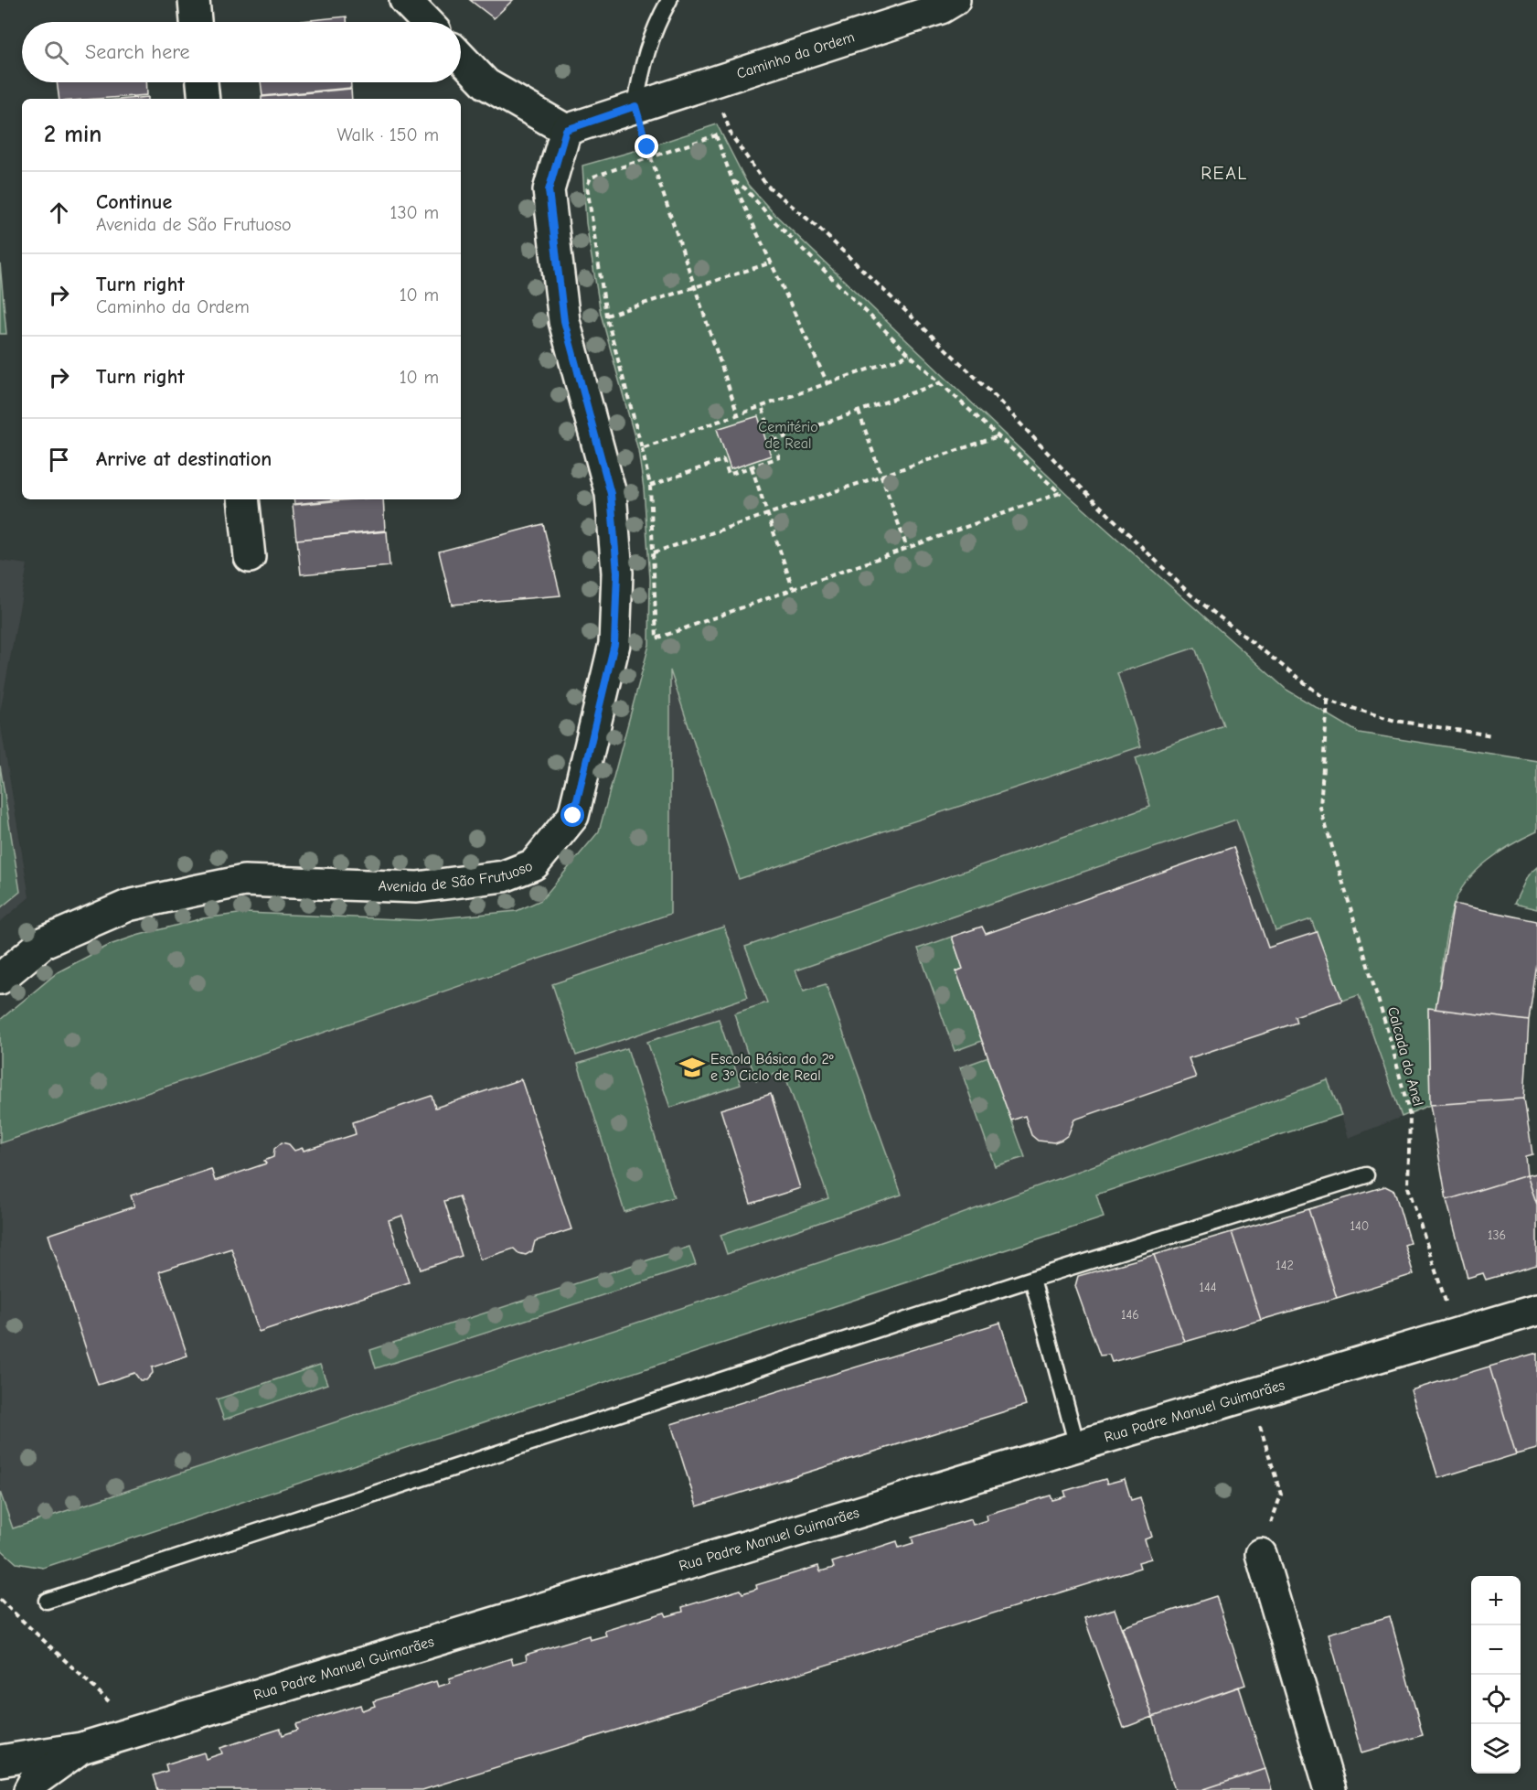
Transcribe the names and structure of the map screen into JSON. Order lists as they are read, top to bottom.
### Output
{
  "streets": {
    "street": ["Caminho da Ordem", "Avenida de São Frutuoso", "Rua Padre Manuel Guimarães"],
    "path": ["Calcada do Anel"]
  },
  "crossings": [
    ["Caminho da Ordem", "Avenida de São Frutuoso"],
    ["Calcada do Anel", "Rua Padre Manuel Guimarães"]
  ],
  "districts": ["REAL"],
  "parks": ["Cemitério de Real"],
  "places": {
    "school or university": ["Escola Básica do 2º e 3º Ciclo de Real"]
  },
  "house_numbers": [
    "140",
    "136",
    "142",
    "144",
    "146"
  ],
  "page": {
    "search": "Search here",
    "heading": ["2 min", "Walk · 150 m"],
    "list": [
      ["Continue", "Avenida de São Frutuoso", "130 m"],
      ["Turn right", "Caminho da Ordem", "10 m"],
      ["Turn right", "10 m"],
      "Arrive at destination"
    ],
    "map_buttons": ["+", "−"]
  }
}
